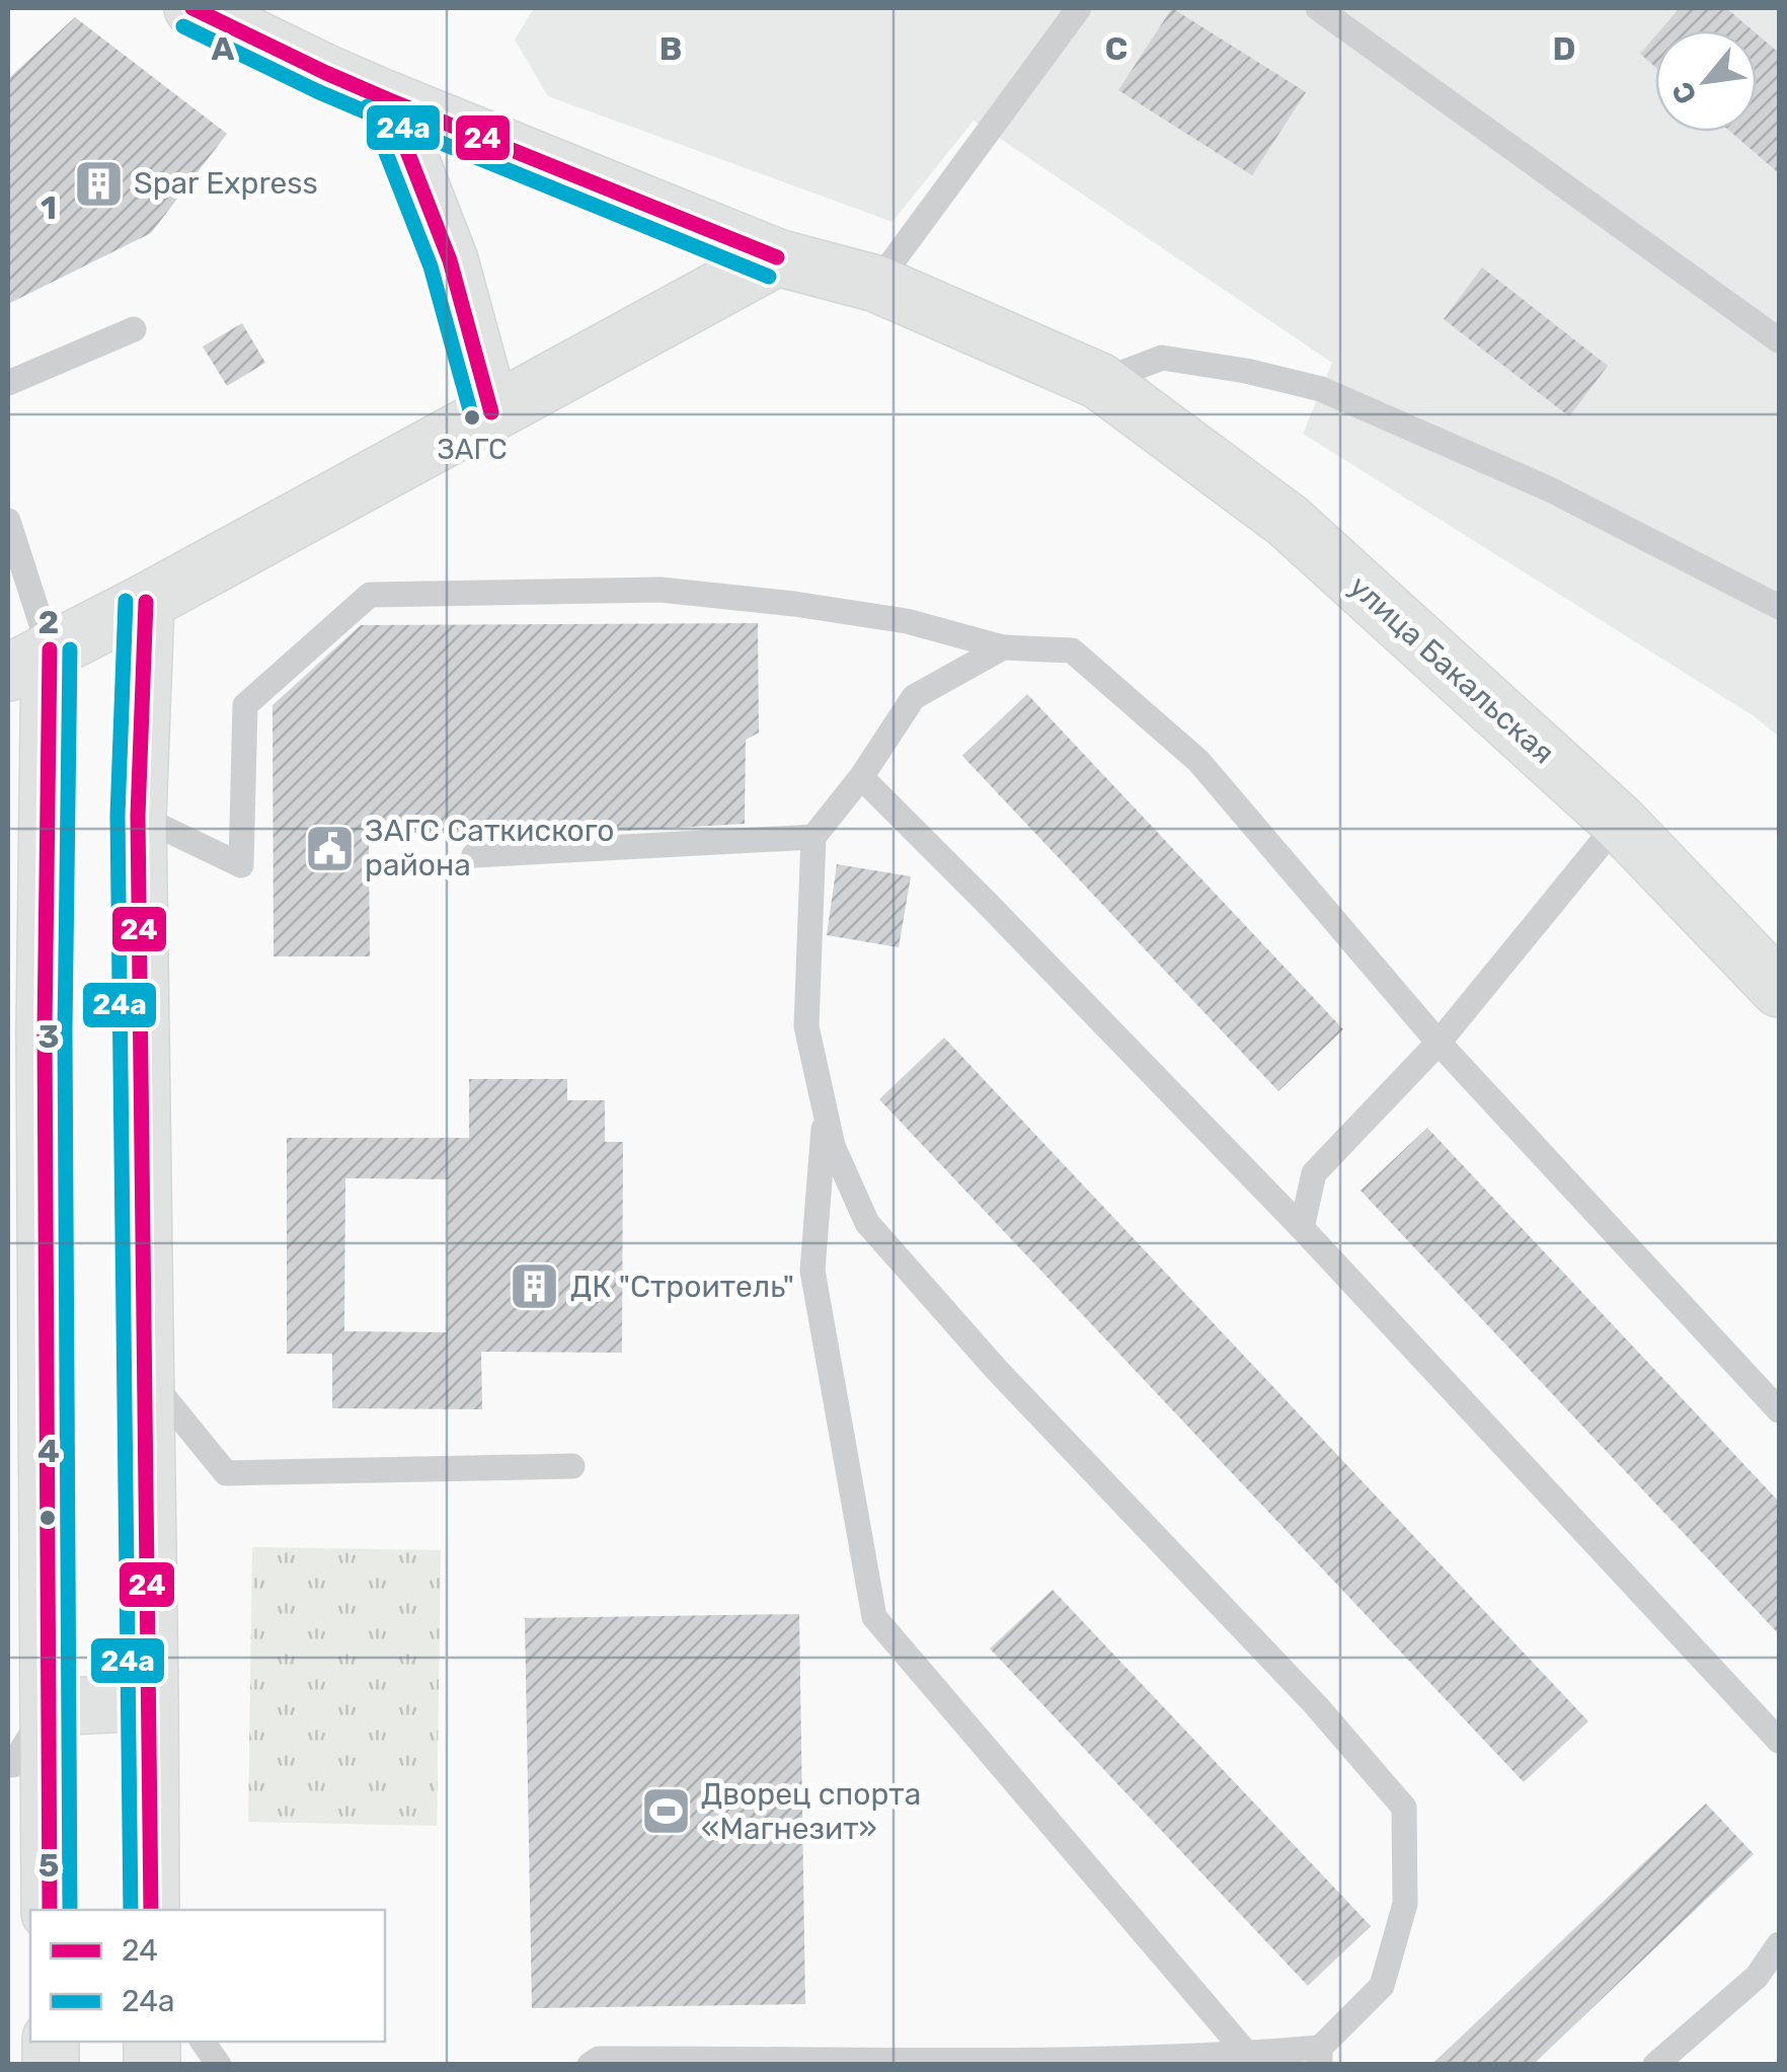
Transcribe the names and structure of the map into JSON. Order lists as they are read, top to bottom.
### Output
{
  "streets": {
    "main road": ["улица Бакальская"]
  },
  "places": {
    "building": ["Spar Express", "ДК \"Строитель\""],
    "other": ["ЗАГС"],
    "public building": ["ЗАГС Саткиского района"],
    "sports": ["Дворец спорта «Магнезит»"]
  },
  "lines": ["transit line 24", "transit line 24a"],
  "legend": ["24", "24a"],
  "north": "bottom left",
  "grid": {
    "columns": [
      "A",
      "B",
      "C",
      "D"
    ],
    "rows": [
      "1",
      "2",
      "3",
      "4",
      "5"
    ]
  }
}
